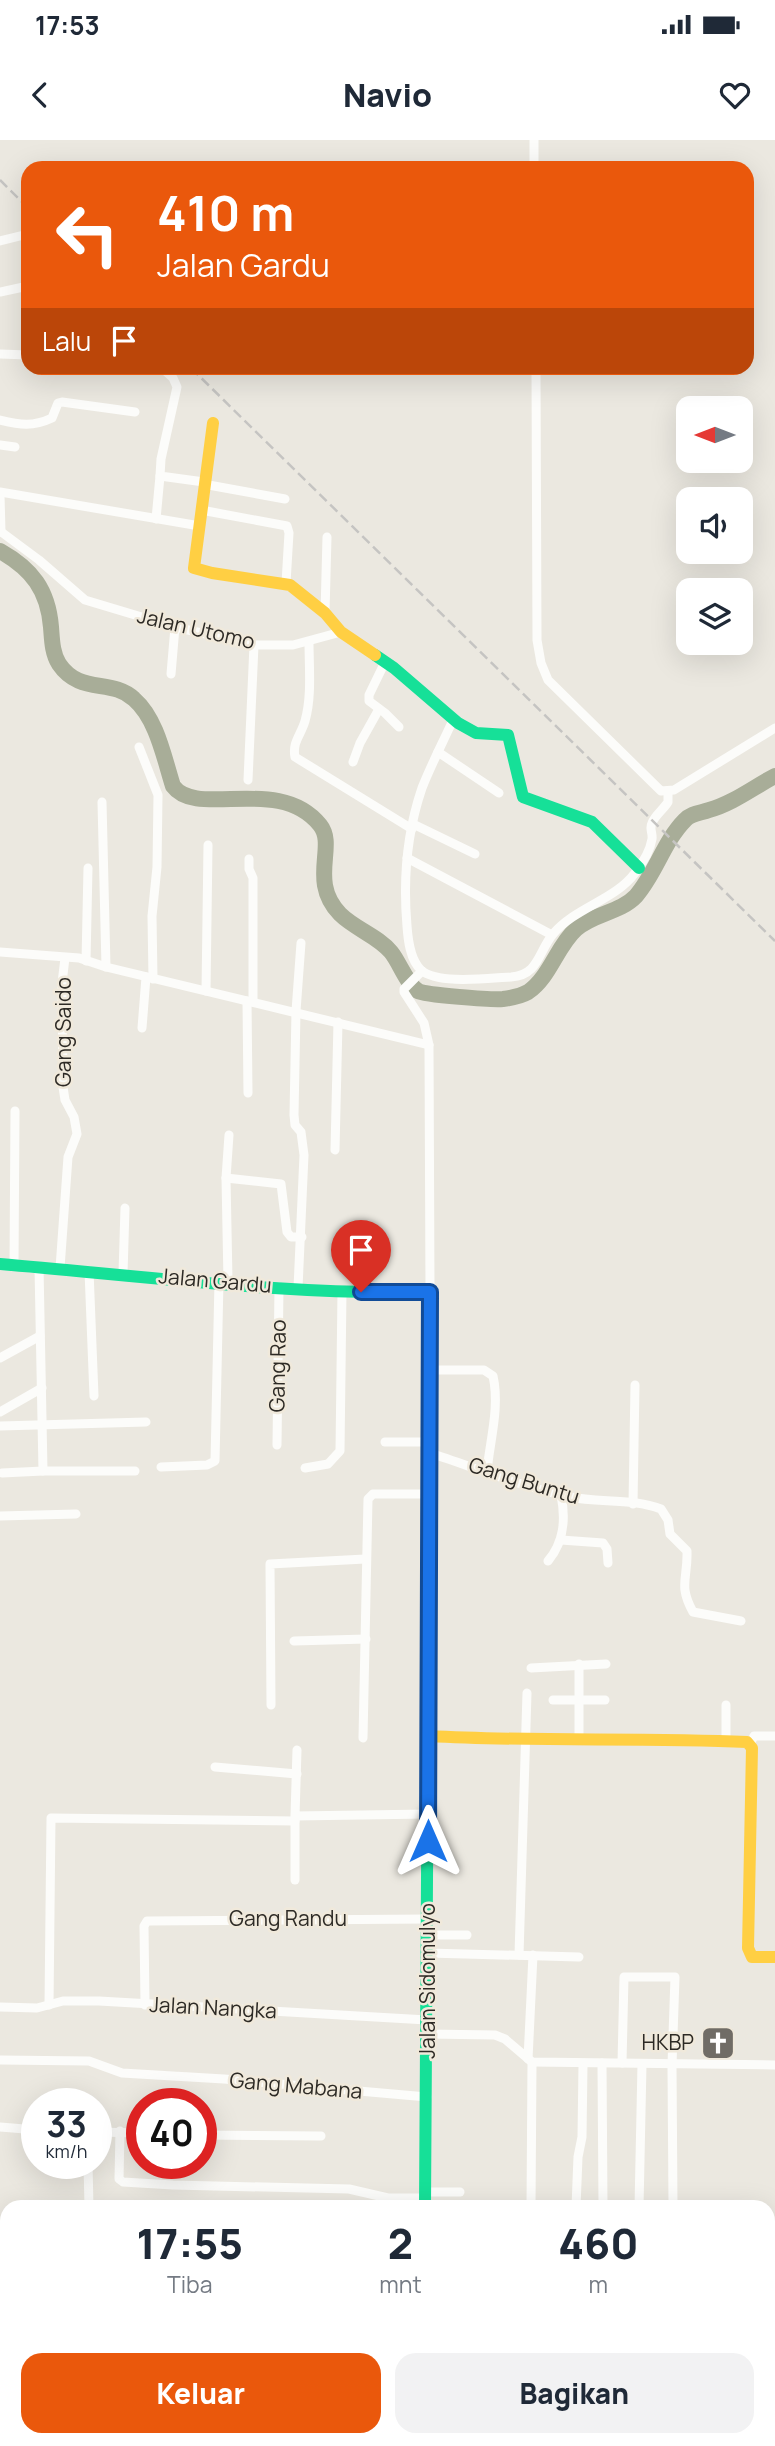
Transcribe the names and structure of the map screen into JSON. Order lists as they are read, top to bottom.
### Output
{
  "streets": {
    "street": [
      "Jalan Utomo",
      "Gang Saido",
      "Jalan Gardu",
      "Gang Rao",
      "Gang Buntu",
      "Gang Randu",
      "Jalan Sidomulyo",
      "Jalan Nangka",
      "Gang Mabana"
    ]
  },
  "crossings": [
    ["Gang Saido", "Jalan Gardu"],
    ["Jalan Gardu", "Gang Rao"],
    ["Jalan Gardu", "Jalan Sidomulyo"],
    ["Gang Buntu", "Jalan Sidomulyo"],
    ["Gang Randu", "Jalan Sidomulyo"],
    ["Gang Randu", "Jalan Nangka"],
    ["Jalan Sidomulyo", "Jalan Nangka"],
    ["Jalan Sidomulyo", "Gang Mabana"]
  ],
  "places": {
    "church": ["HKBP"]
  },
  "north": "left",
  "page": {
    "status": "17:53",
    "header": "Navio",
    "turn": ["410 m", "Jalan Gardu"],
    "then": "Lalu",
    "speed": "33 km/h",
    "limit": "40",
    "eta": [
      "17:55",
      "Tiba",
      "2",
      "mnt",
      "460",
      "m"
    ],
    "buttons": ["Keluar", "Bagikan"]
  }
}
